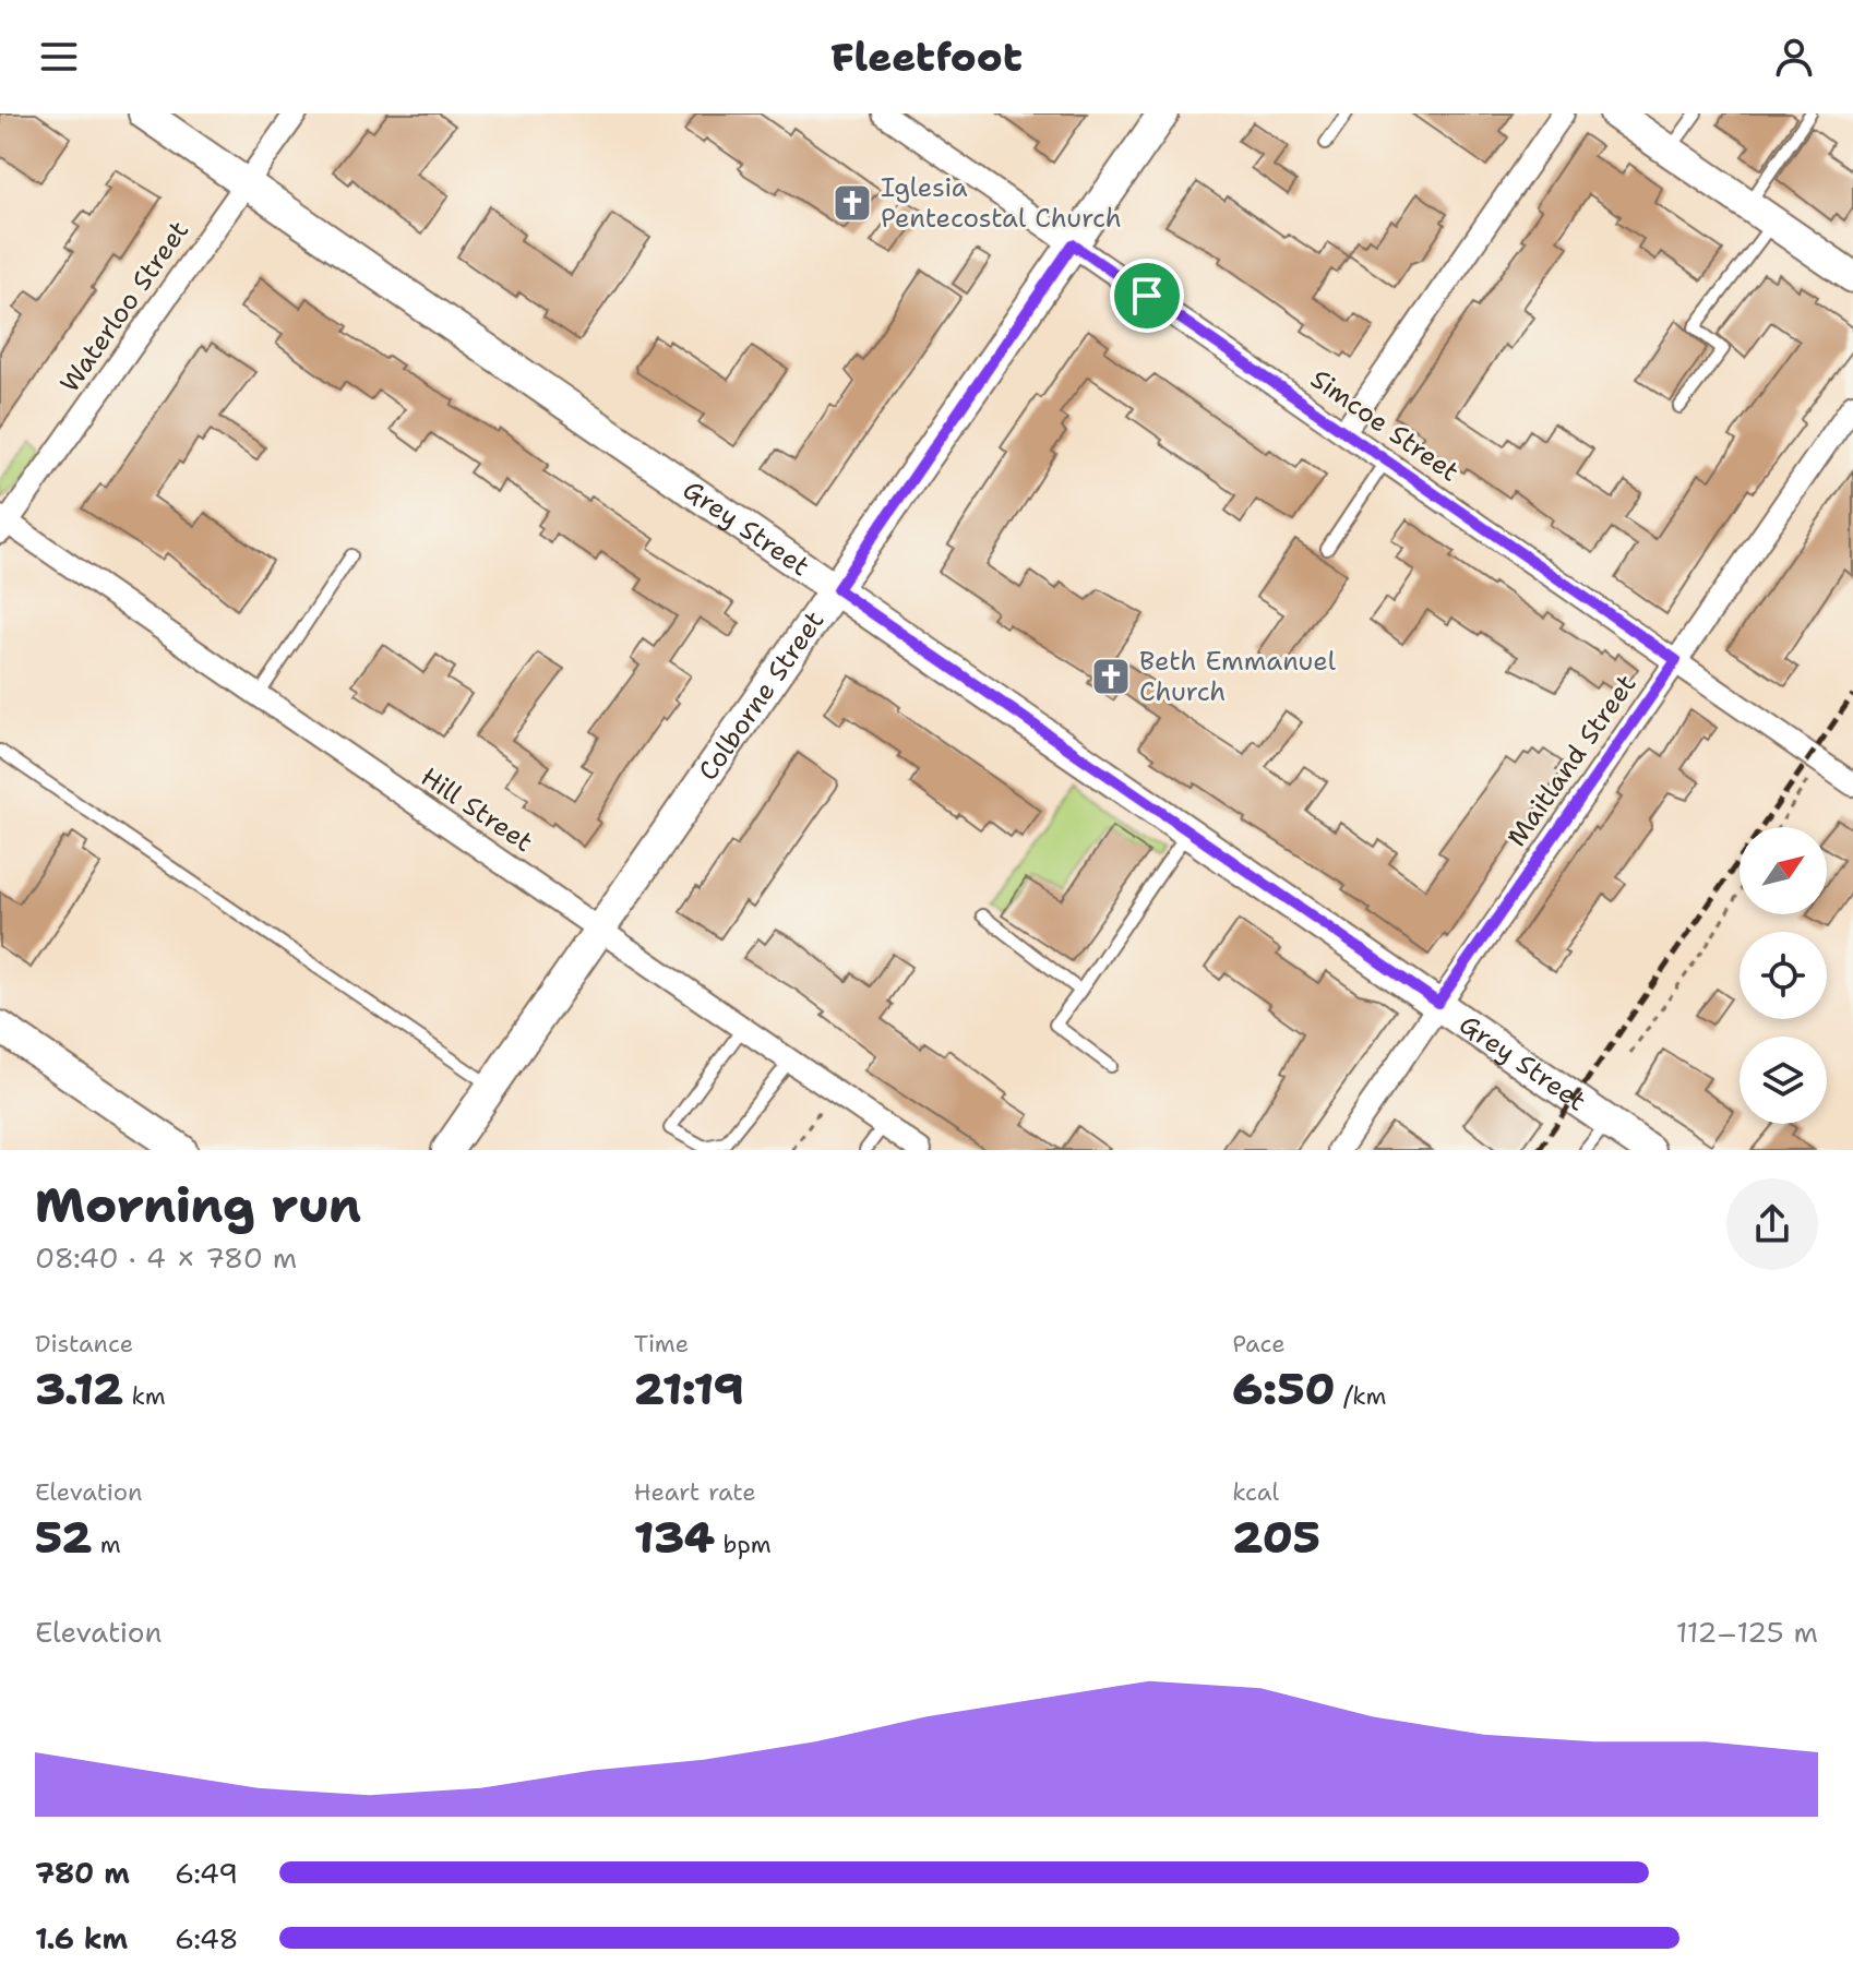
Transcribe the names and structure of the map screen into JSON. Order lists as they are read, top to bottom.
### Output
{
  "streets": {
    "street": [
      "Waterloo Street",
      "Simcoe Street",
      "Grey Street",
      "Colborne Street",
      "Maitland Street",
      "Hill Street"
    ]
  },
  "crossings": [
    ["Waterloo Street", "Grey Street"],
    ["Waterloo Street", "Hill Street"],
    ["Simcoe Street", "Colborne Street"],
    ["Simcoe Street", "Maitland Street"],
    ["Grey Street", "Colborne Street"],
    ["Grey Street", "Maitland Street"],
    ["Colborne Street", "Hill Street"]
  ],
  "places": {
    "church": ["Iglesia Pentecostal Church", "Beth Emmanuel Church"]
  },
  "north": "top right",
  "page": {
    "header": "Fleetfoot",
    "heading": ["Morning run", "08:40 · 4 × 780 m"],
    "stats": [
      ["Distance", "3.12 km"],
      ["Time", "21:19"],
      ["Pace", "6:50 /km"],
      ["Elevation", "52 m"],
      ["Heart rate", "134 bpm"],
      ["kcal", "205"]
    ],
    "chart": ["Elevation", "112–125 m"],
    "list": [
      {
        "name": "780 m",
        "note": "6:49"
      },
      {
        "name": "1.6 km",
        "note": "6:48"
      }
    ]
  }
}
